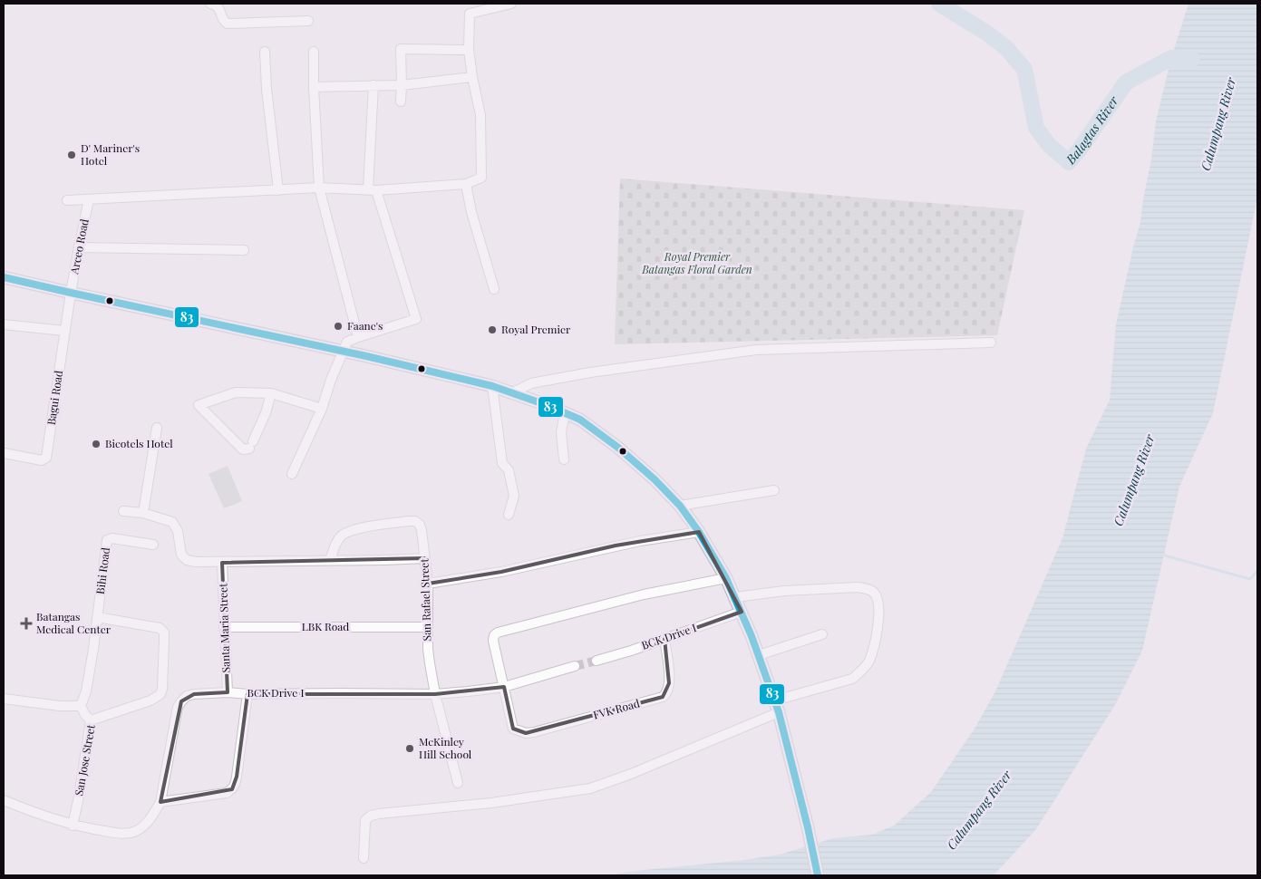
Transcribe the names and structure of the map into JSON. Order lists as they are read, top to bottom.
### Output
{
  "streets": {
    "street": [
      "Arceo Road",
      "Bagui Road",
      "Bihi Road",
      "San Rafael Street",
      "LBK Road",
      "Santa Maria Street",
      "BCK Drive I",
      "FVK Road",
      "San Jose Street"
    ]
  },
  "crossings": [
    ["Arceo Road", "Bagui Road"],
    ["Bihi Road", "San Jose Street"],
    ["San Rafael Street", "LBK Road"],
    ["San Rafael Street", "BCK Drive I"],
    ["LBK Road", "Santa Maria Street"],
    ["Santa Maria Street", "BCK Drive I"],
    ["BCK Drive I", "FVK Road"],
    ["BCK Drive I", "San Jose Street"]
  ],
  "water": ["Calumpang River", "Balagtas River"],
  "parks": ["Royal Premier Batangas Floral Garden"],
  "places": {
    "other": [
      "D' Mariner's Hotel",
      "Faane's",
      "Royal Premier",
      "Bicotels Hotel",
      "McKinley Hill School"
    ],
    "health": ["Batangas Medical Center"]
  },
  "lines": ["transit line 83"]
}
